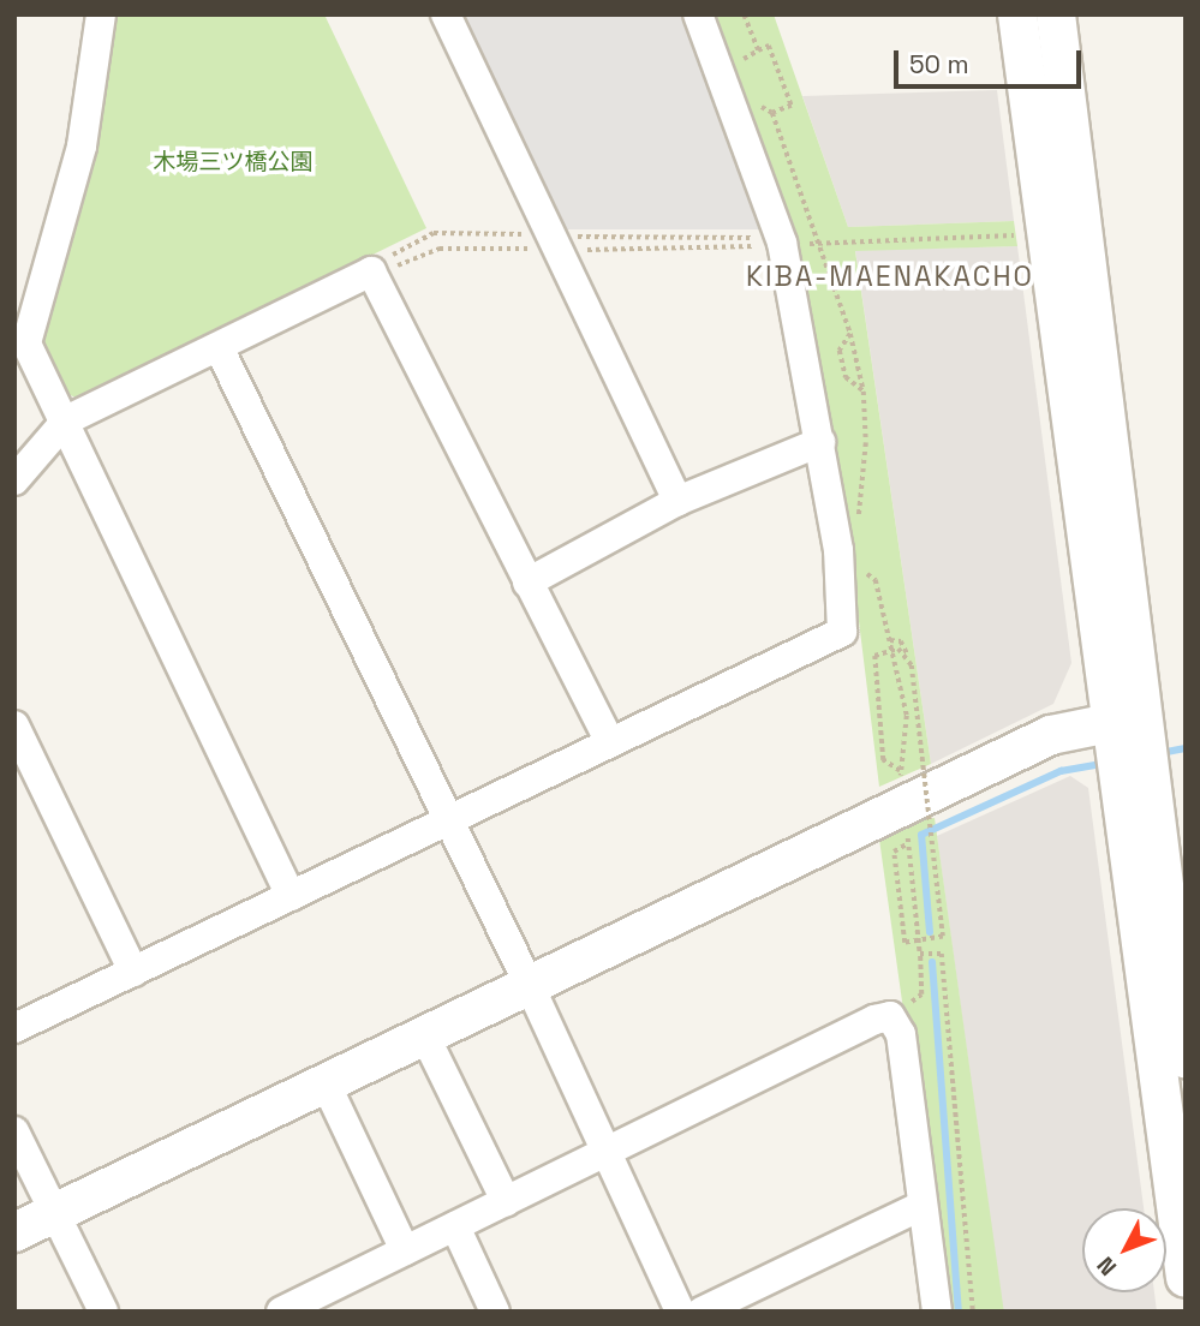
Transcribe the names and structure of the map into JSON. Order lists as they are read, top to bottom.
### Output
{
  "districts": ["KIBA-MAENAKACHO"],
  "parks": ["木場三ツ橋公園"],
  "scale_bar": "50 m",
  "north": "bottom left"
}
